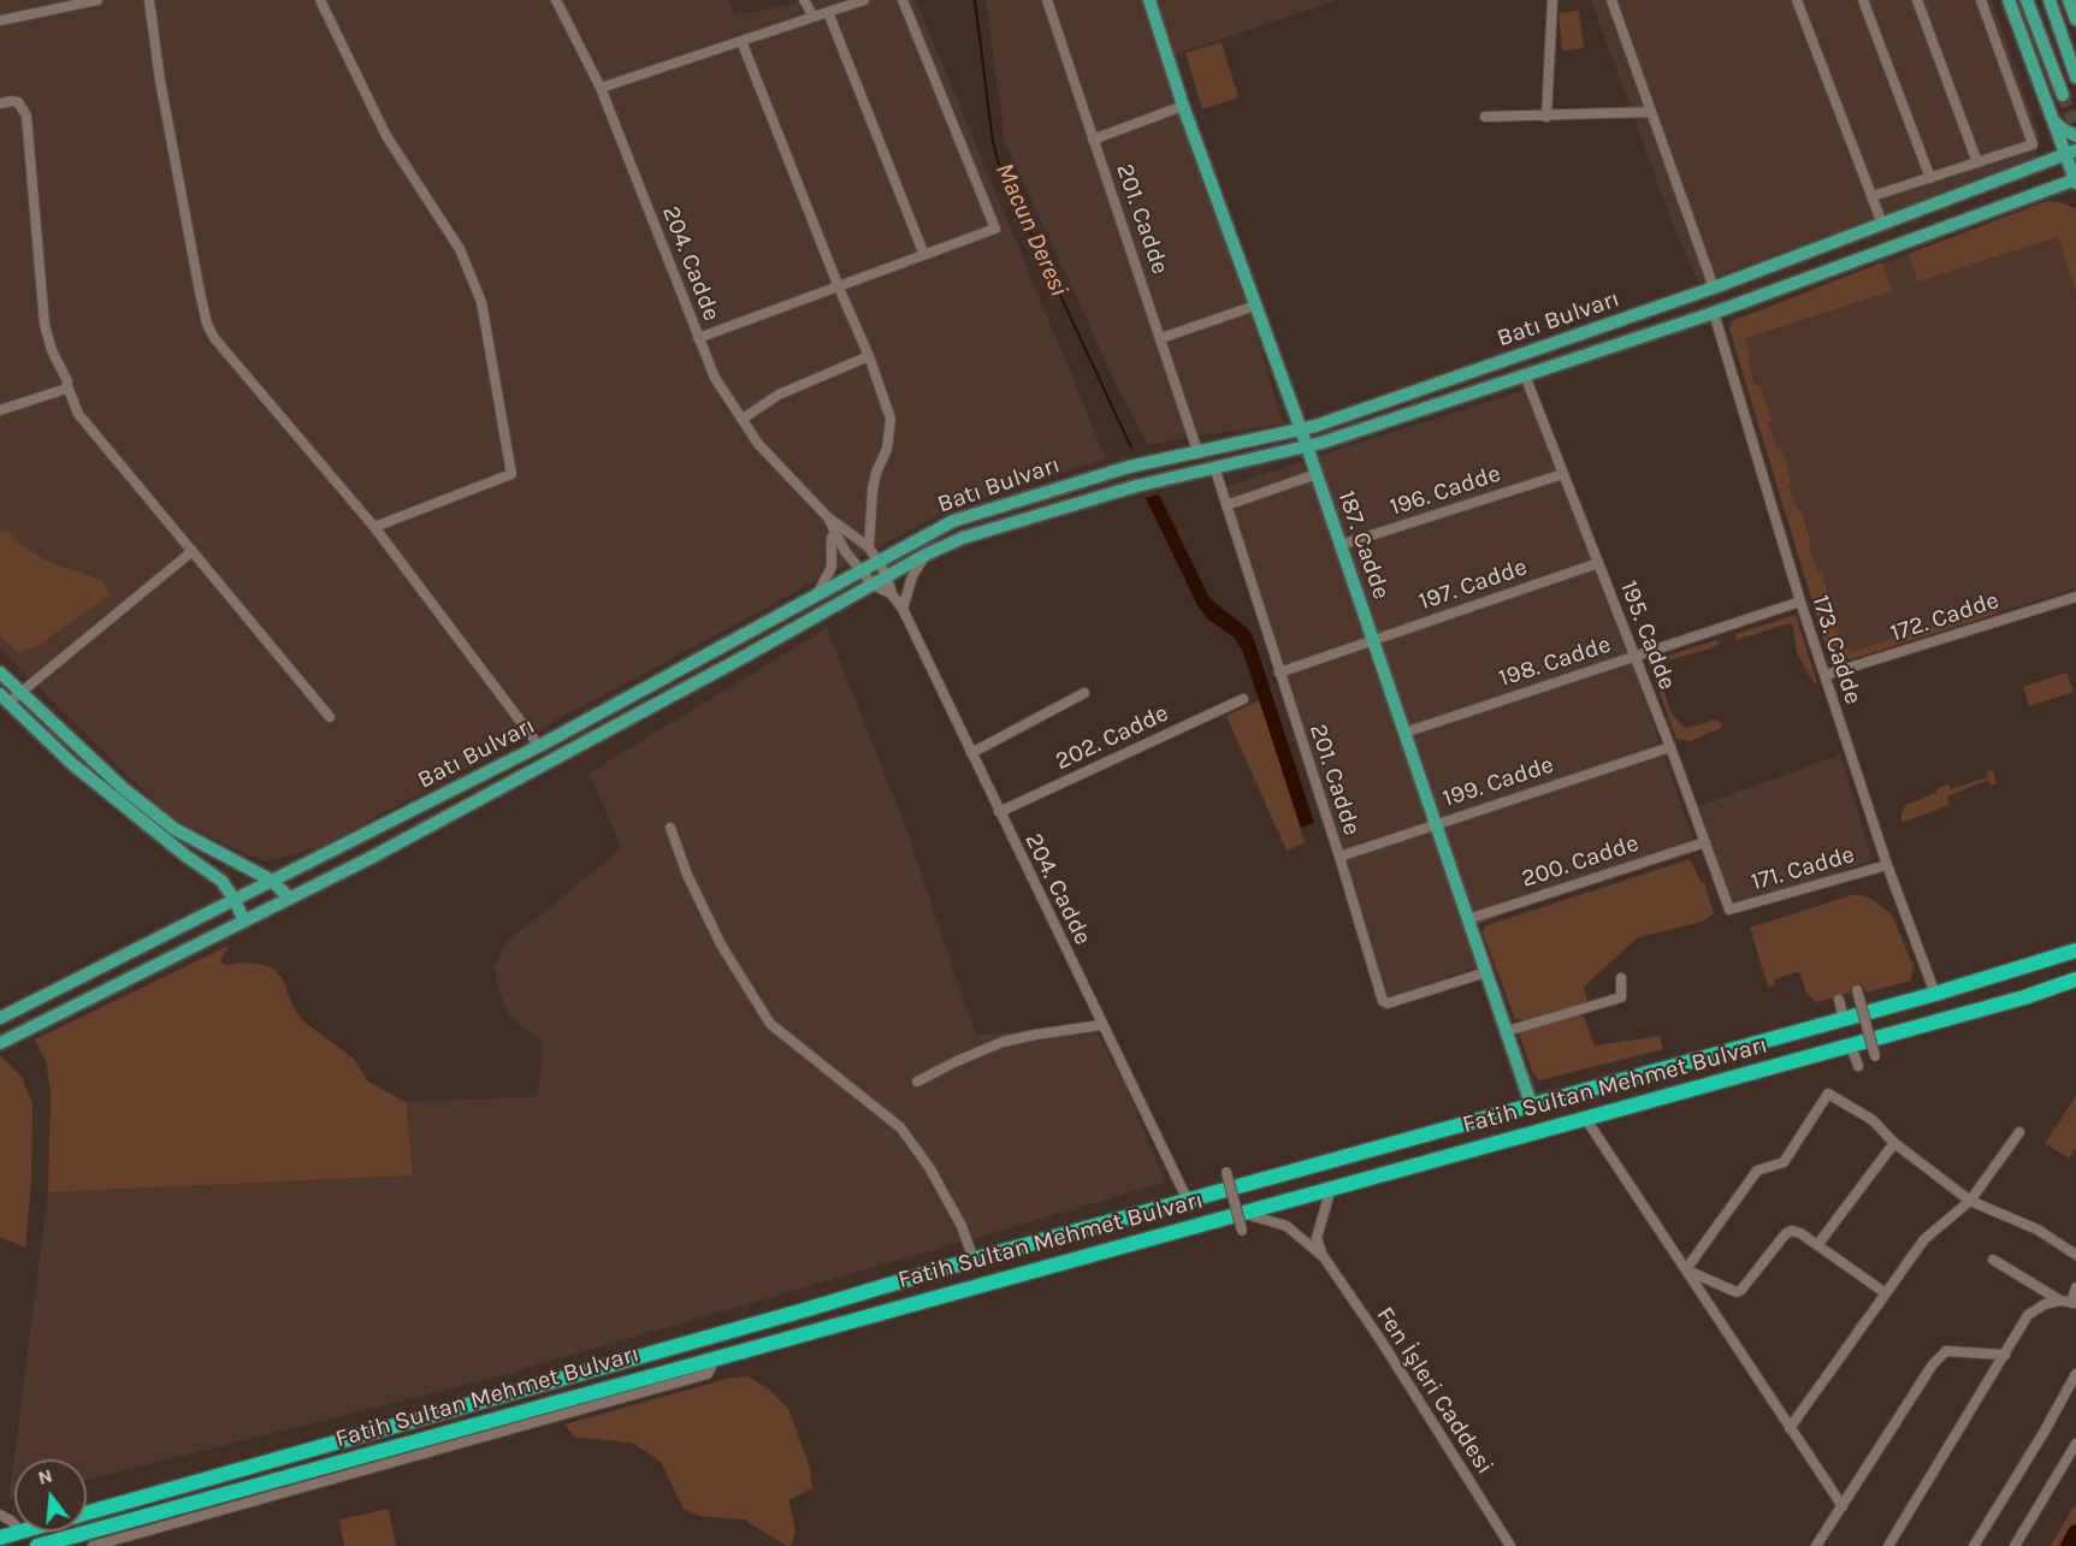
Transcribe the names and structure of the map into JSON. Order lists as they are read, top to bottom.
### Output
{
  "streets": {
    "highway": ["Fatih Sultan Mehmet Bulvarı"],
    "main road": ["Batı Bulvarı", "187. Cadde"],
    "street": [
      "201. Cadde",
      "204. Cadde",
      "196. Cadde",
      "197. Cadde",
      "172. Cadde",
      "195. Cadde",
      "173. Cadde",
      "198. Cadde",
      "202. Cadde",
      "199. Cadde",
      "200. Cadde",
      "171. Cadde",
      "Fen İşleri Caddesi"
    ]
  },
  "crossings": [
    ["201. Cadde", "Batı Bulvarı"],
    ["201. Cadde", "187. Cadde"],
    ["201. Cadde", "197. Cadde"],
    ["201. Cadde", "199. Cadde"],
    ["204. Cadde", "Batı Bulvarı"],
    ["204. Cadde", "202. Cadde"],
    ["204. Cadde", "Fatih Sultan Mehmet Bulvarı"],
    ["Batı Bulvarı", "187. Cadde"],
    ["Batı Bulvarı", "195. Cadde"],
    ["Batı Bulvarı", "173. Cadde"],
    ["196. Cadde", "187. Cadde"],
    ["196. Cadde", "195. Cadde"],
    ["187. Cadde", "197. Cadde"],
    ["187. Cadde", "198. Cadde"],
    ["187. Cadde", "199. Cadde"],
    ["187. Cadde", "200. Cadde"],
    ["187. Cadde", "Fatih Sultan Mehmet Bulvarı"],
    ["197. Cadde", "195. Cadde"],
    ["172. Cadde", "173. Cadde"],
    ["195. Cadde", "198. Cadde"],
    ["195. Cadde", "199. Cadde"],
    ["195. Cadde", "200. Cadde"],
    ["195. Cadde", "171. Cadde"],
    ["173. Cadde", "198. Cadde"],
    ["173. Cadde", "171. Cadde"],
    ["173. Cadde", "Fatih Sultan Mehmet Bulvarı"]
  ],
  "water": ["Macun Deresi"],
  "north": "top"
}
